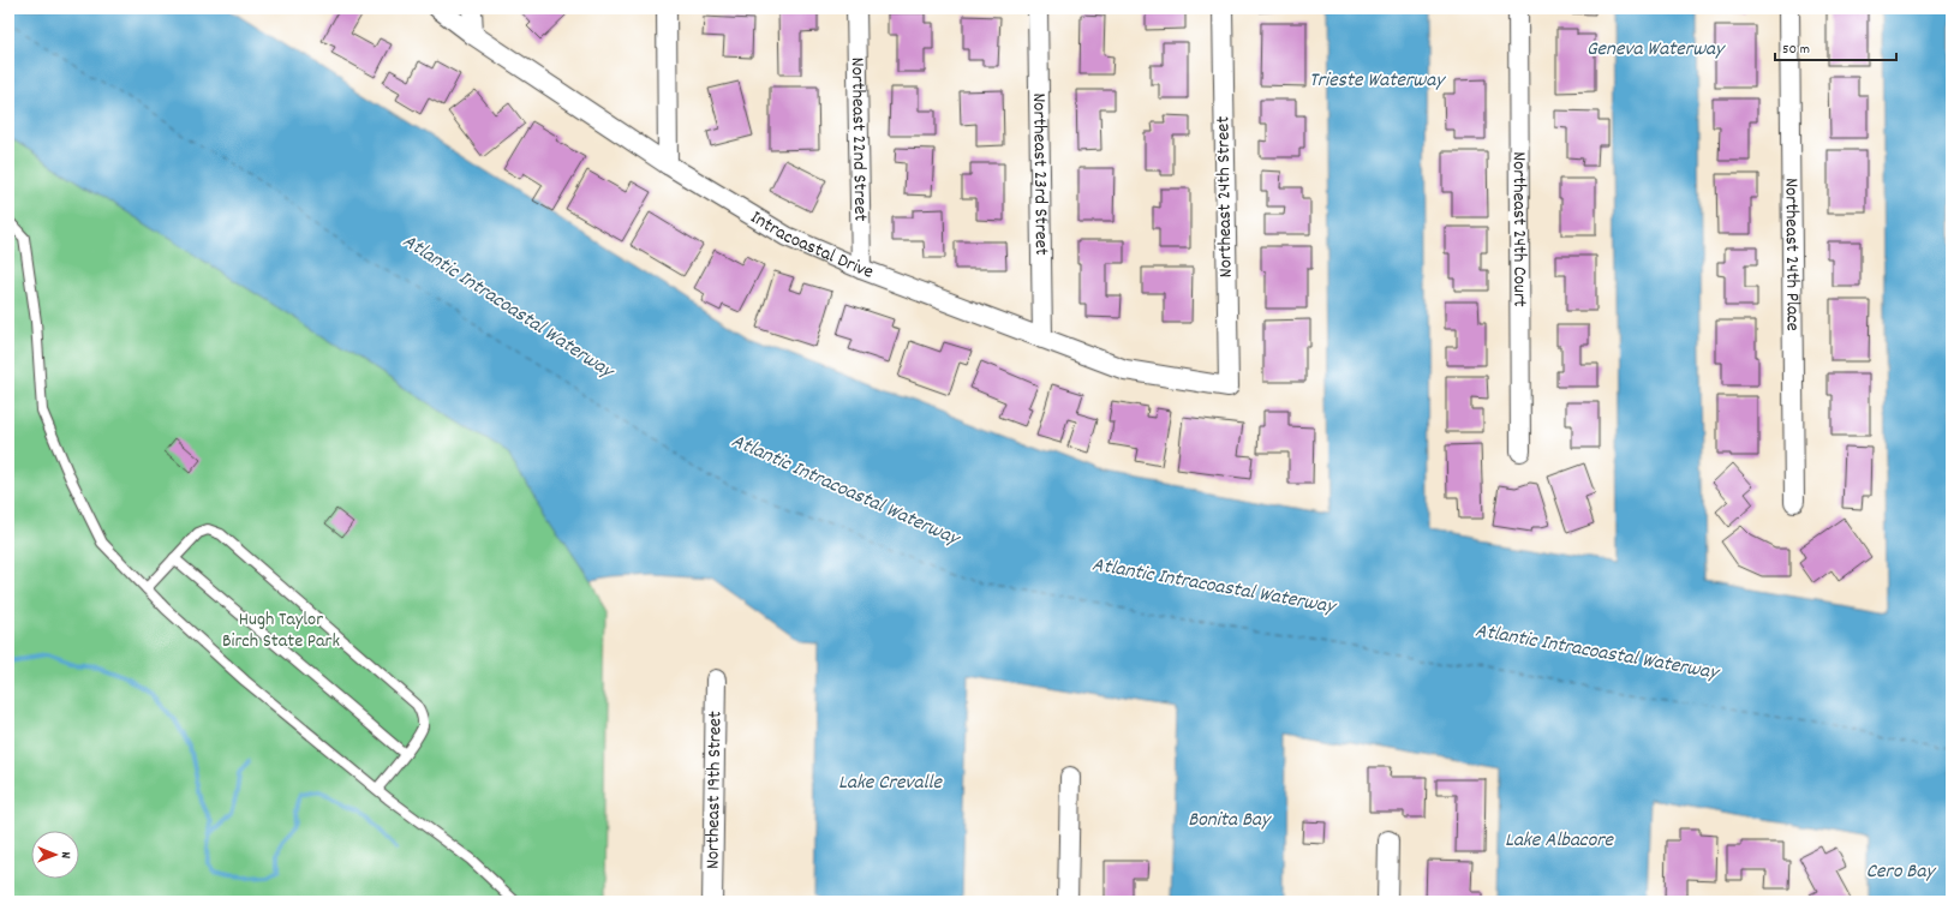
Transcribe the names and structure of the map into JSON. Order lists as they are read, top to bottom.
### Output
{
  "streets": {
    "street": [
      "Northeast 22nd Street",
      "Northeast 23rd Street",
      "Northeast 24th Street",
      "Northeast 24th Court",
      "Intracoastal Drive",
      "Northeast 24th Place",
      "Northeast 19th Street"
    ]
  },
  "crossings": [
    ["Northeast 22nd Street", "Intracoastal Drive"],
    ["Northeast 23rd Street", "Intracoastal Drive"],
    ["Northeast 24th Street", "Intracoastal Drive"]
  ],
  "water": [
    "Geneva Waterway",
    "Trieste Waterway",
    "Atlantic Intracoastal Waterway",
    "Lake Crevalle",
    "Bonita Bay",
    "Lake Albacore",
    "Cero Bay"
  ],
  "parks": ["Hugh Taylor Birch State Park"],
  "scale_bar": "50 m",
  "north": "right"
}
